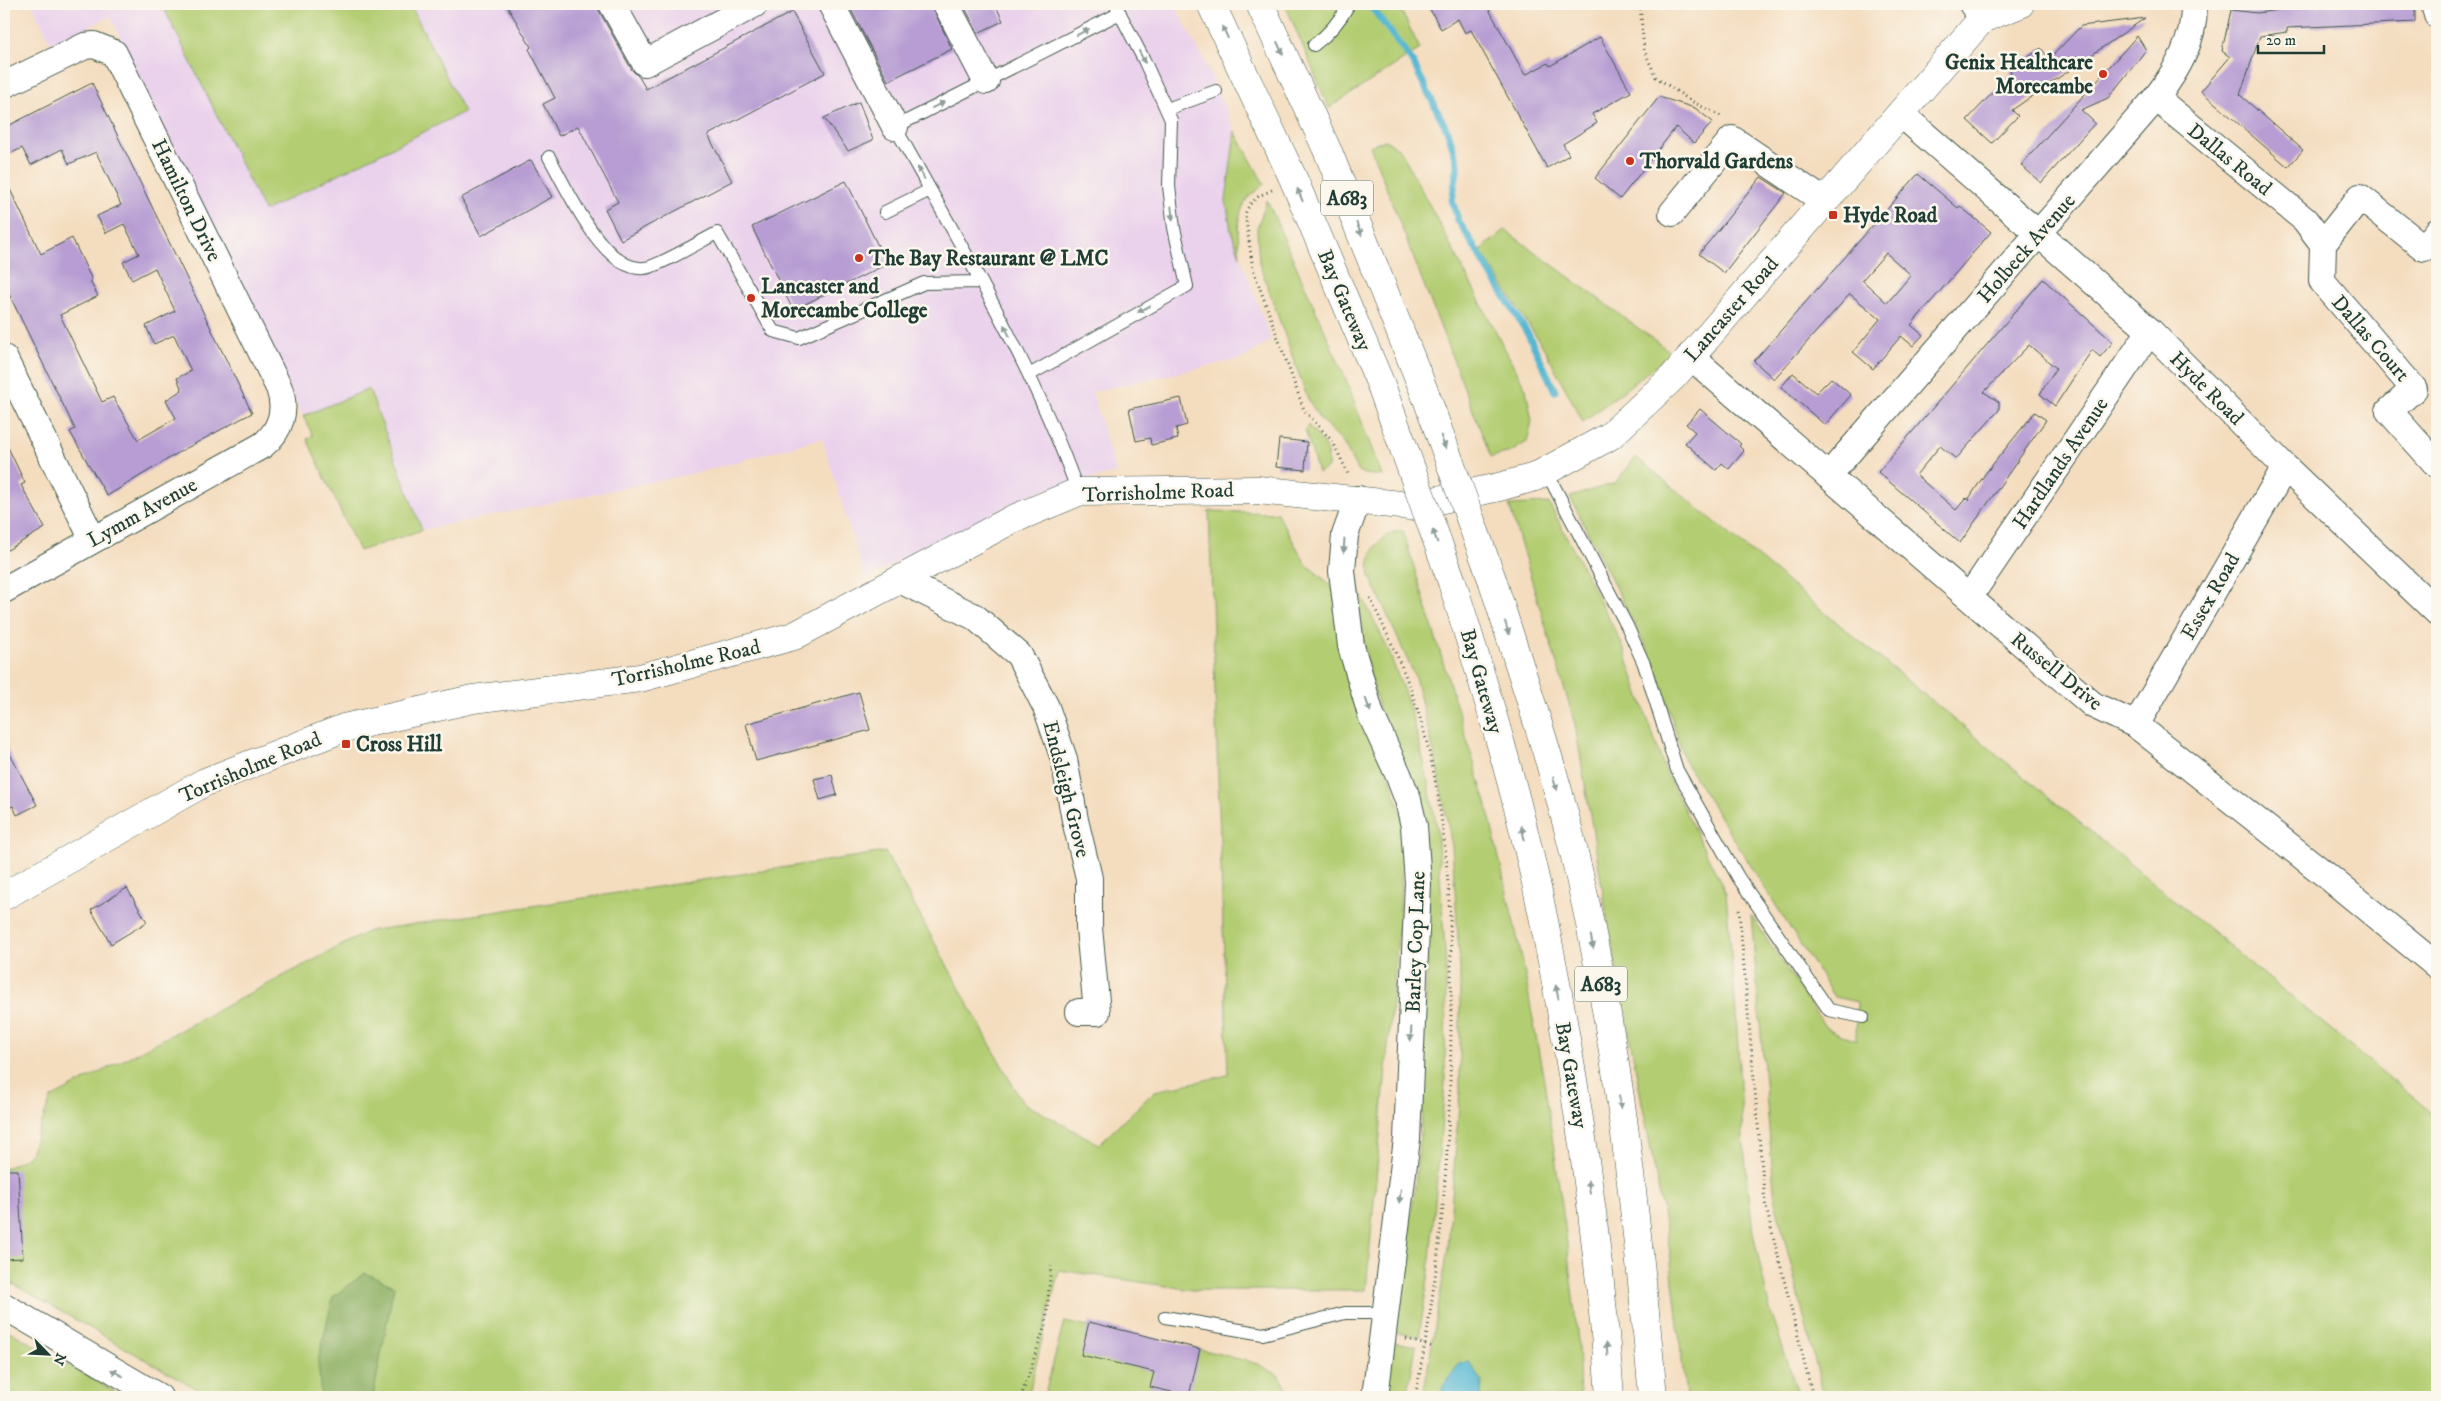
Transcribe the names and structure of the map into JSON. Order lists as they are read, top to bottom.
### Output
{
  "streets": {
    "main road": [
      "A683",
      "Bay Gateway",
      "Lancaster Road",
      "Torrisholme Road"
    ],
    "street": [
      "Dallas Road",
      "Hamilton Drive",
      "Holbeck Avenue",
      "Dallas Court",
      "Hyde Road",
      "Hardlands Avenue",
      "Lymm Avenue",
      "Essex Road",
      "Russell Drive",
      "Endsleigh Grove",
      "Barley Cop Lane"
    ]
  },
  "crossings": [
    ["Dallas Road", "Holbeck Avenue"],
    ["Dallas Road", "Dallas Court"],
    ["Hamilton Drive", "Lymm Avenue"],
    ["Holbeck Avenue", "Hyde Road"],
    ["Holbeck Avenue", "Russell Drive"],
    ["Lancaster Road", "Hyde Road"],
    ["Lancaster Road", "Torrisholme Road"],
    ["Lancaster Road", "Russell Drive"],
    ["Lancaster Road", "Barley Cop Lane"],
    ["Hyde Road", "Hardlands Avenue"],
    ["Hyde Road", "Essex Road"],
    ["Hardlands Avenue", "Russell Drive"],
    ["Torrisholme Road", "Endsleigh Grove"],
    ["Torrisholme Road", "Barley Cop Lane"],
    ["Essex Road", "Russell Drive"]
  ],
  "one_way": ["Barley Cop Lane"],
  "places": {
    "other": [
      "Genix Healthcare Morecambe",
      "Thorvald Gardens",
      "The Bay Restaurant @ LMC",
      "Lancaster and Morecambe College"
    ],
    "transit": ["Hyde Road", "Cross Hill"]
  },
  "scale_bar": "20 m",
  "north": "bottom right"
}
